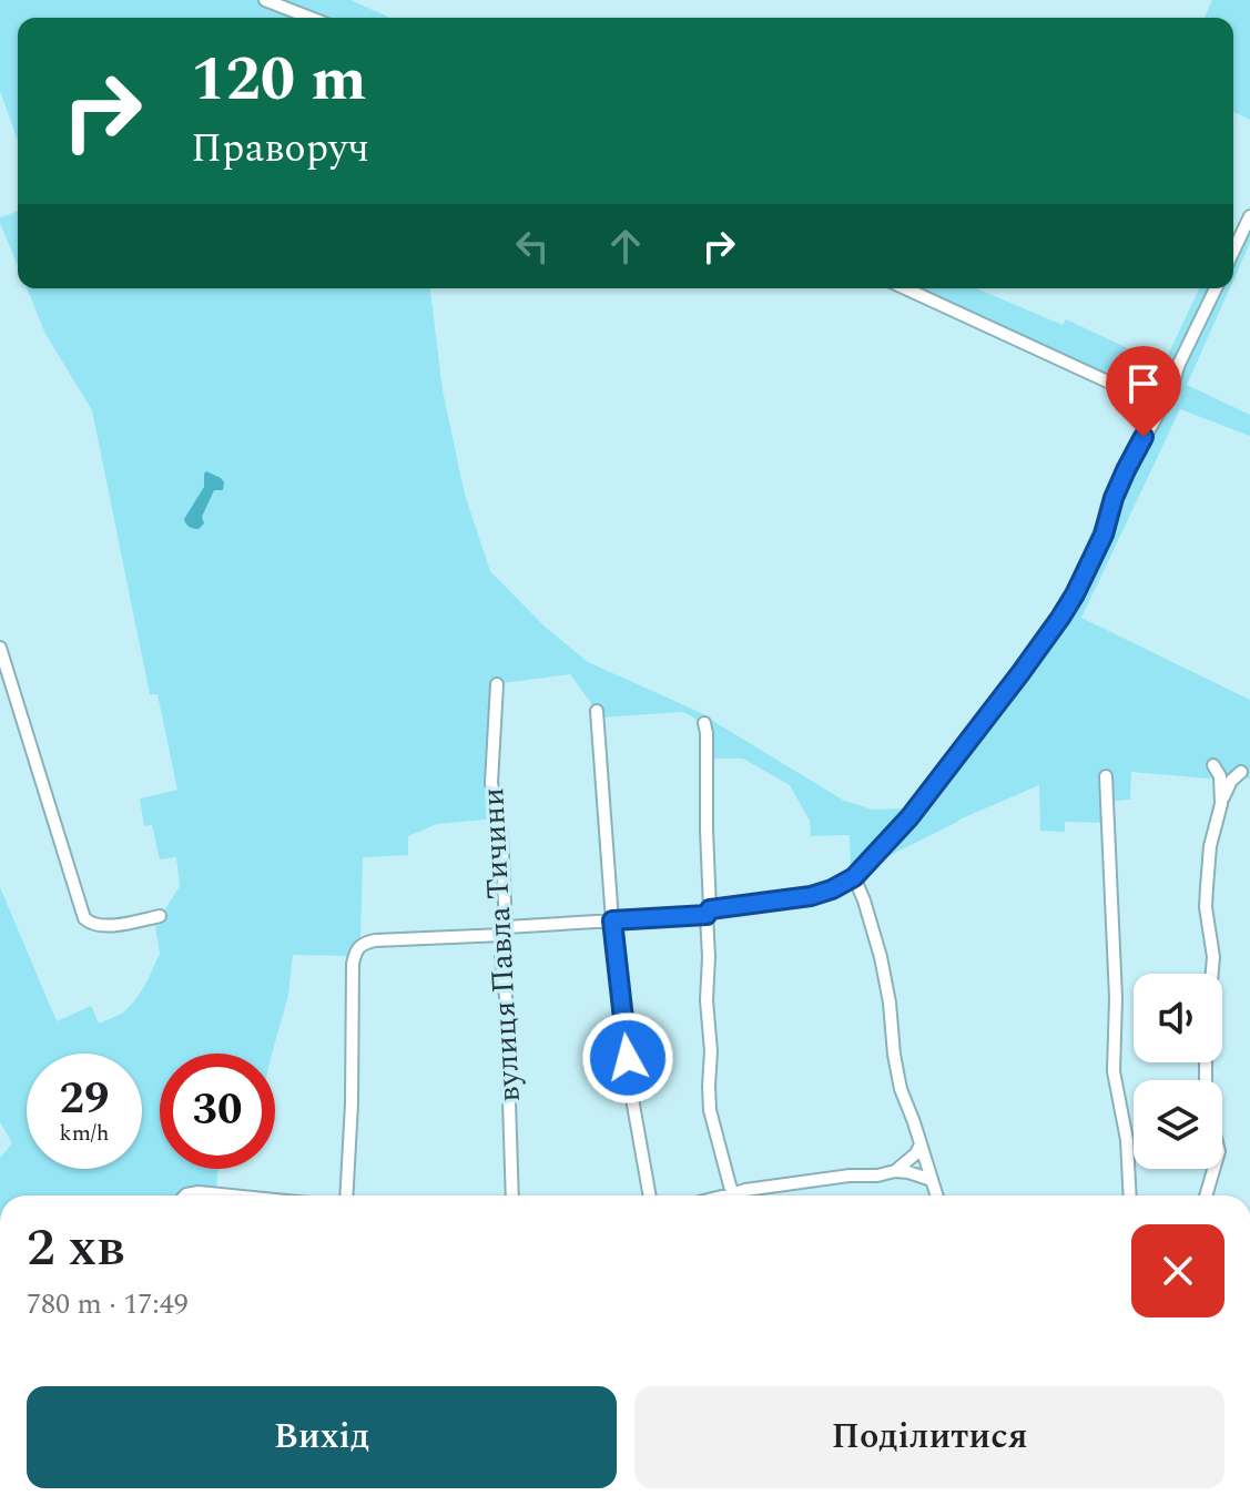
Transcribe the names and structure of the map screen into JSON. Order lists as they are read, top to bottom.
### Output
{
  "streets": {
    "street": ["вулиця Павла Тичини"]
  },
  "page": {
    "turn": ["120 m", "Праворуч"],
    "speed": "29 km/h",
    "limit": "30",
    "heading": ["2 хв", "780 m · 17:49"],
    "buttons": ["Вихід", "Поділитися"]
  }
}
